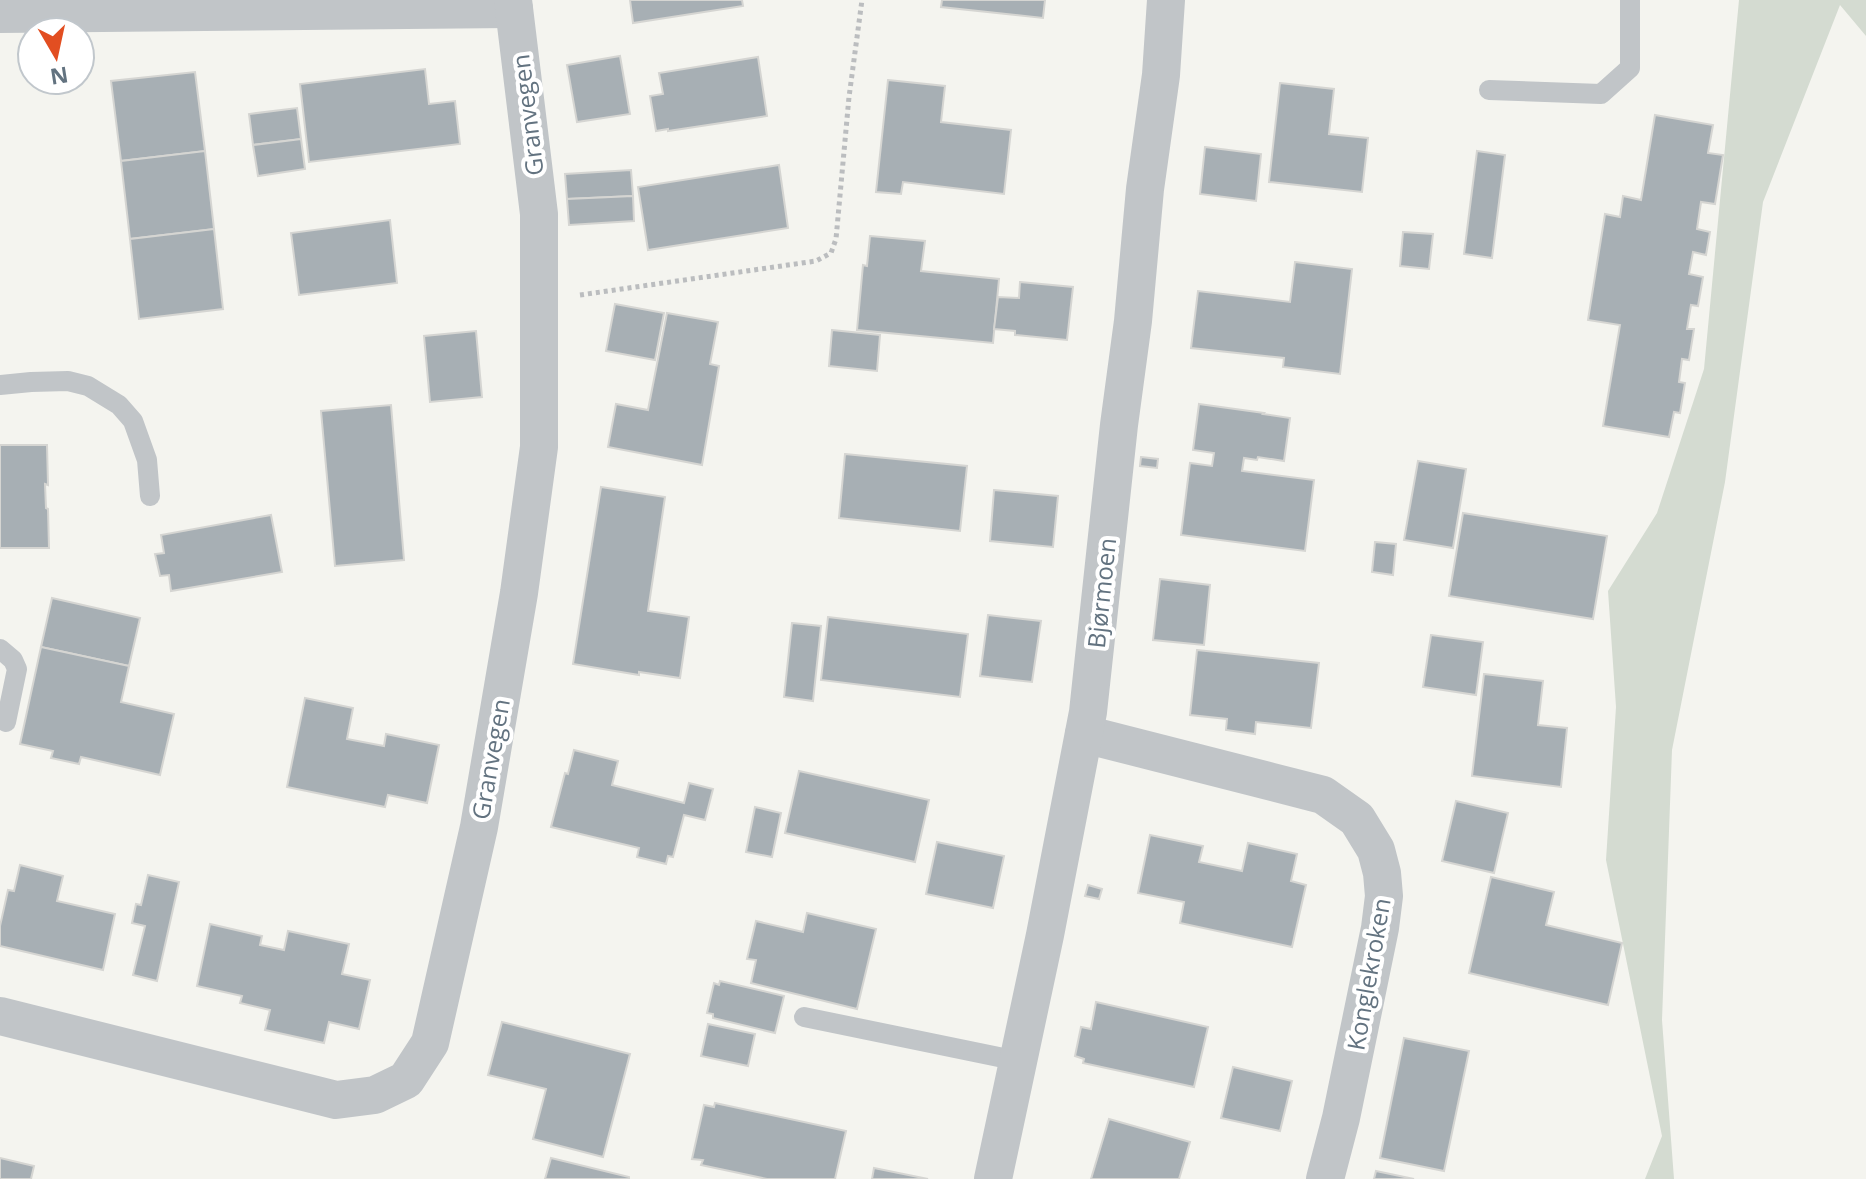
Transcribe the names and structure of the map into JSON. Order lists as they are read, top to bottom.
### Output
{
  "streets": {
    "street": ["Granvegen", "Bjørmoen", "Konglekroken"]
  },
  "crossings": [
    ["Bjørmoen", "Konglekroken"]
  ],
  "north": "bottom"
}
